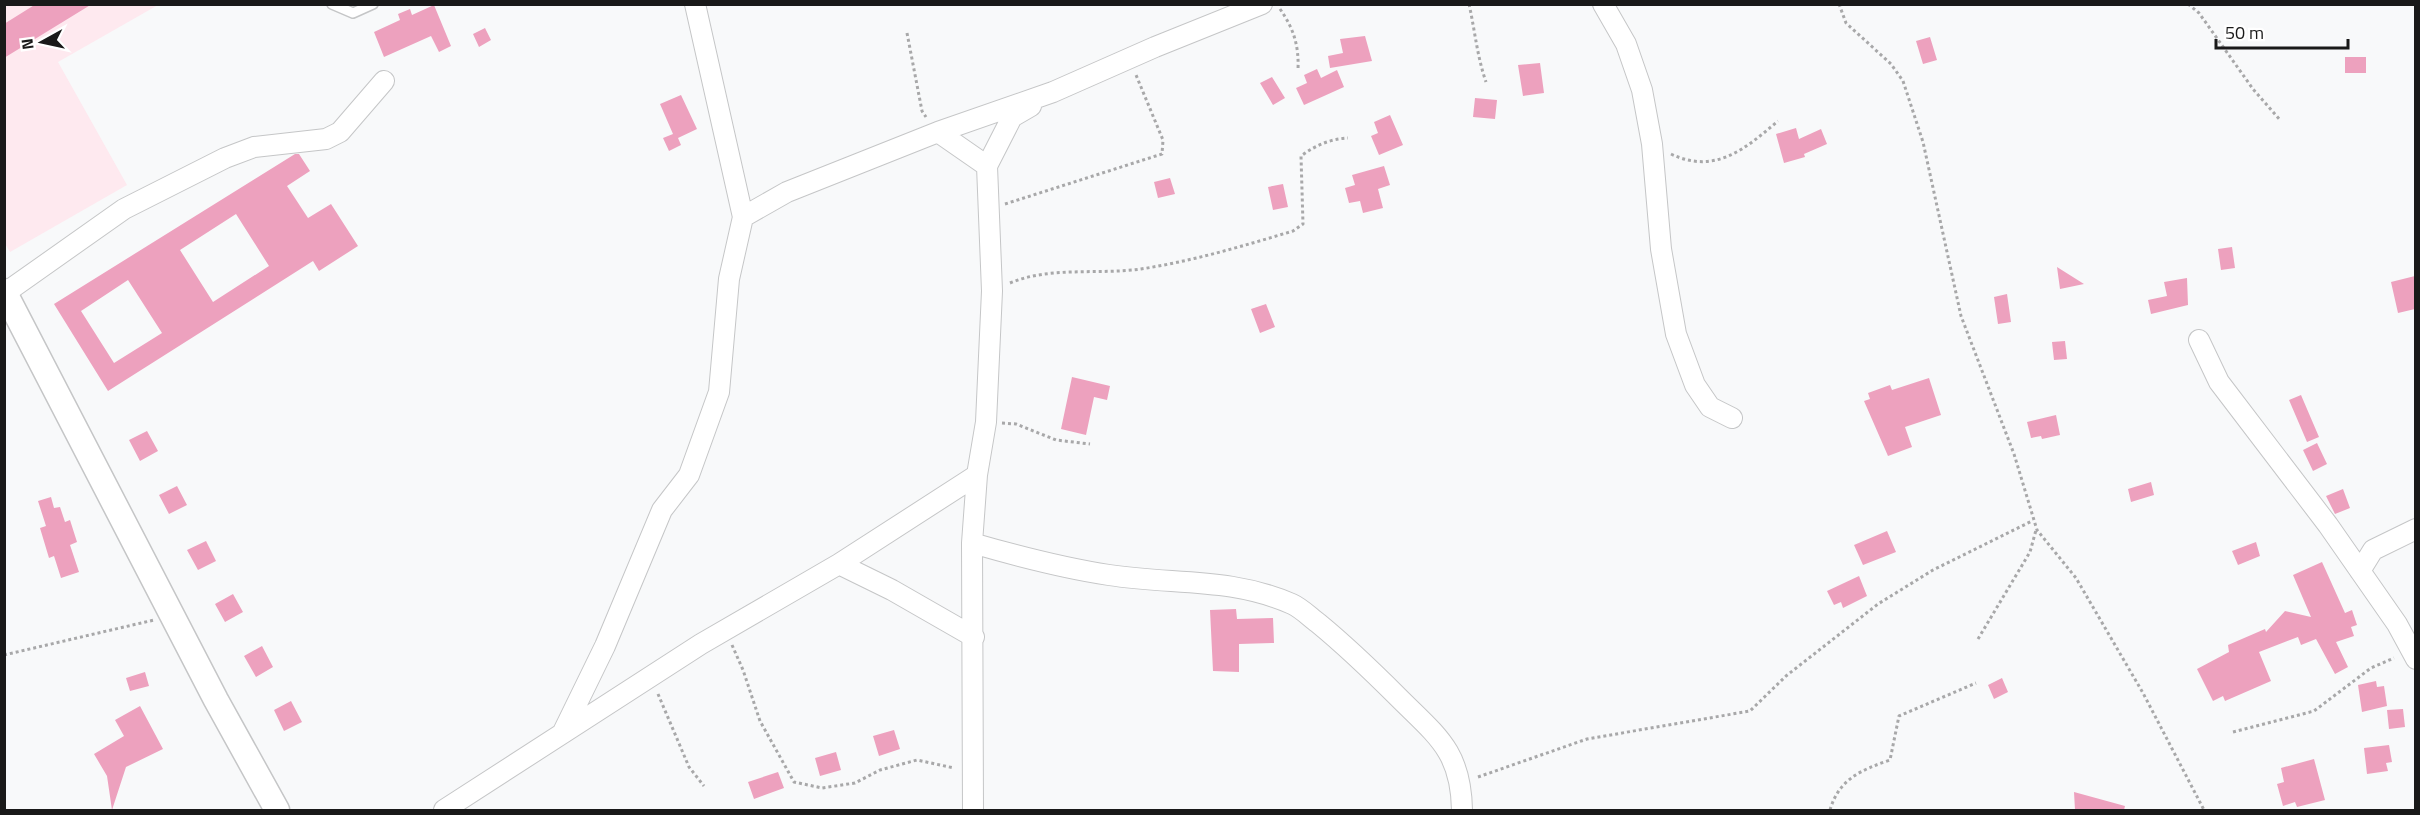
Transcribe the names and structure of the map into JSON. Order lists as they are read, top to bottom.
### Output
{
  "scale_bar": "50 m",
  "north": "left"
}
